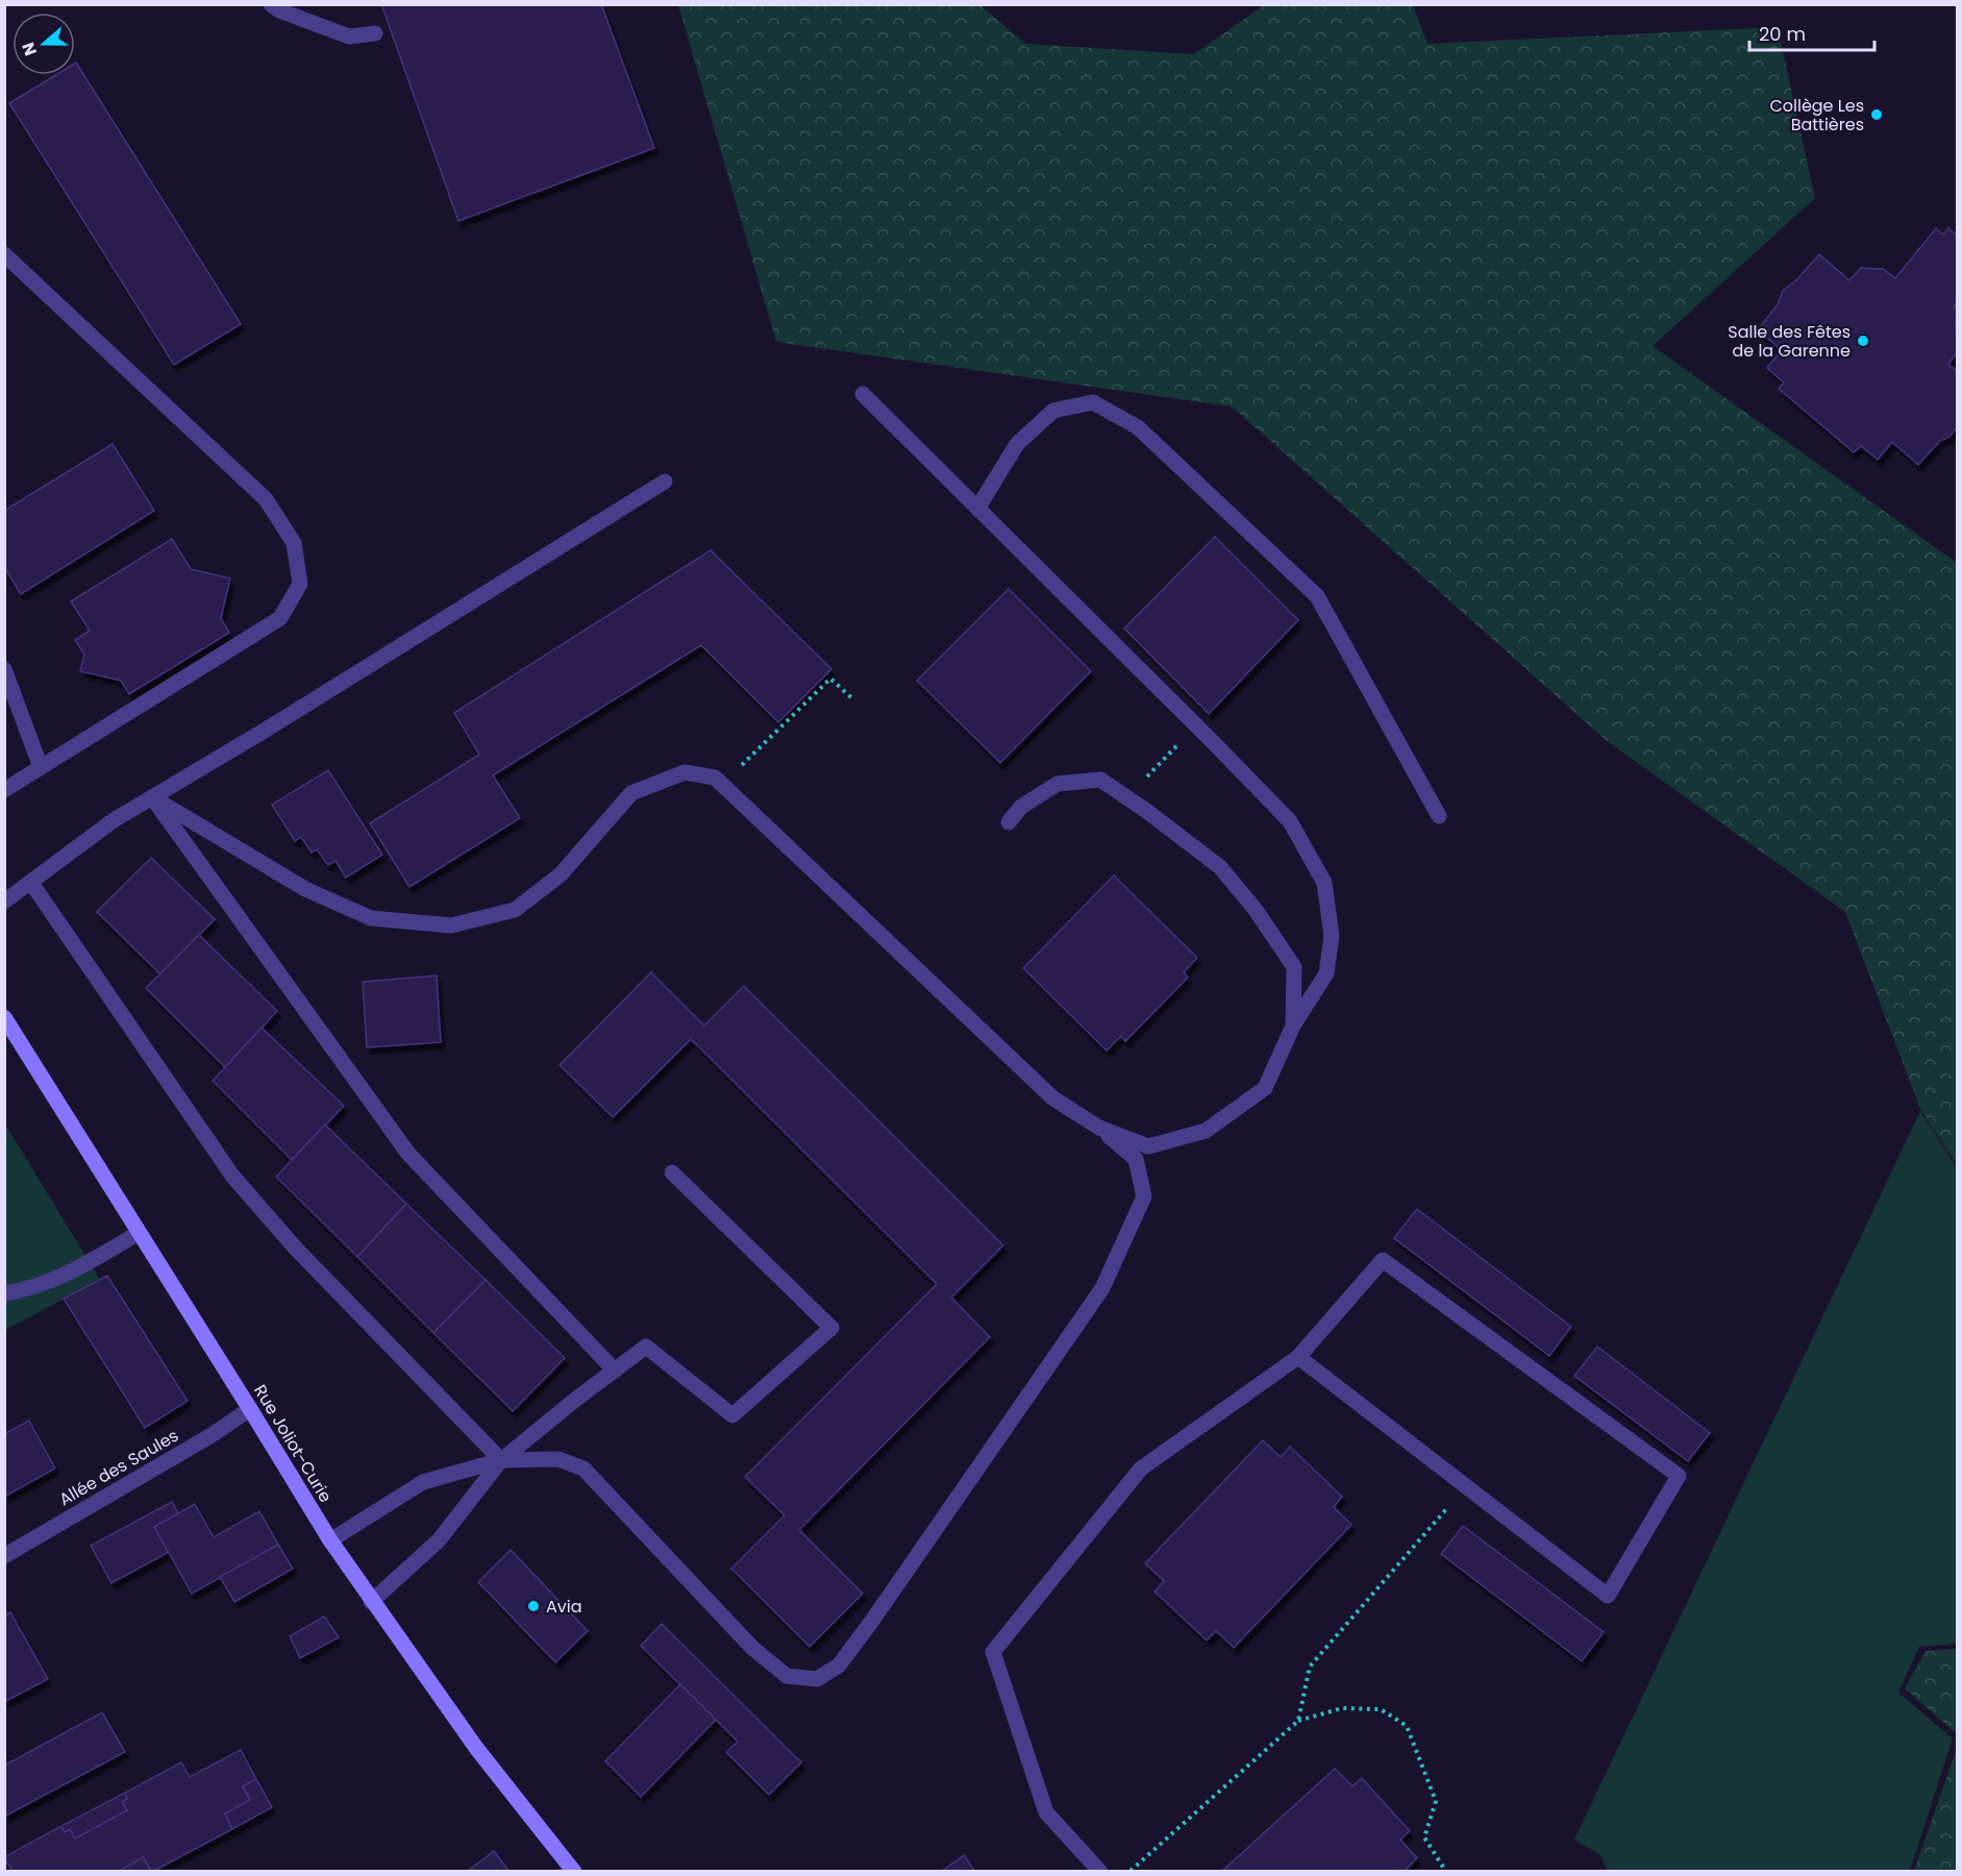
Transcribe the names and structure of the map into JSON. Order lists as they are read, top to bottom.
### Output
{
  "streets": {
    "main road": ["Rue Joliot-Curie"],
    "street": ["Allée des Saules"]
  },
  "crossings": [
    ["Rue Joliot-Curie", "Allée des Saules"]
  ],
  "places": ["Collège Les Battières", "Salle des Fêtes de la Garenne", "Avia"],
  "scale_bar": "20 m",
  "north": "left"
}
